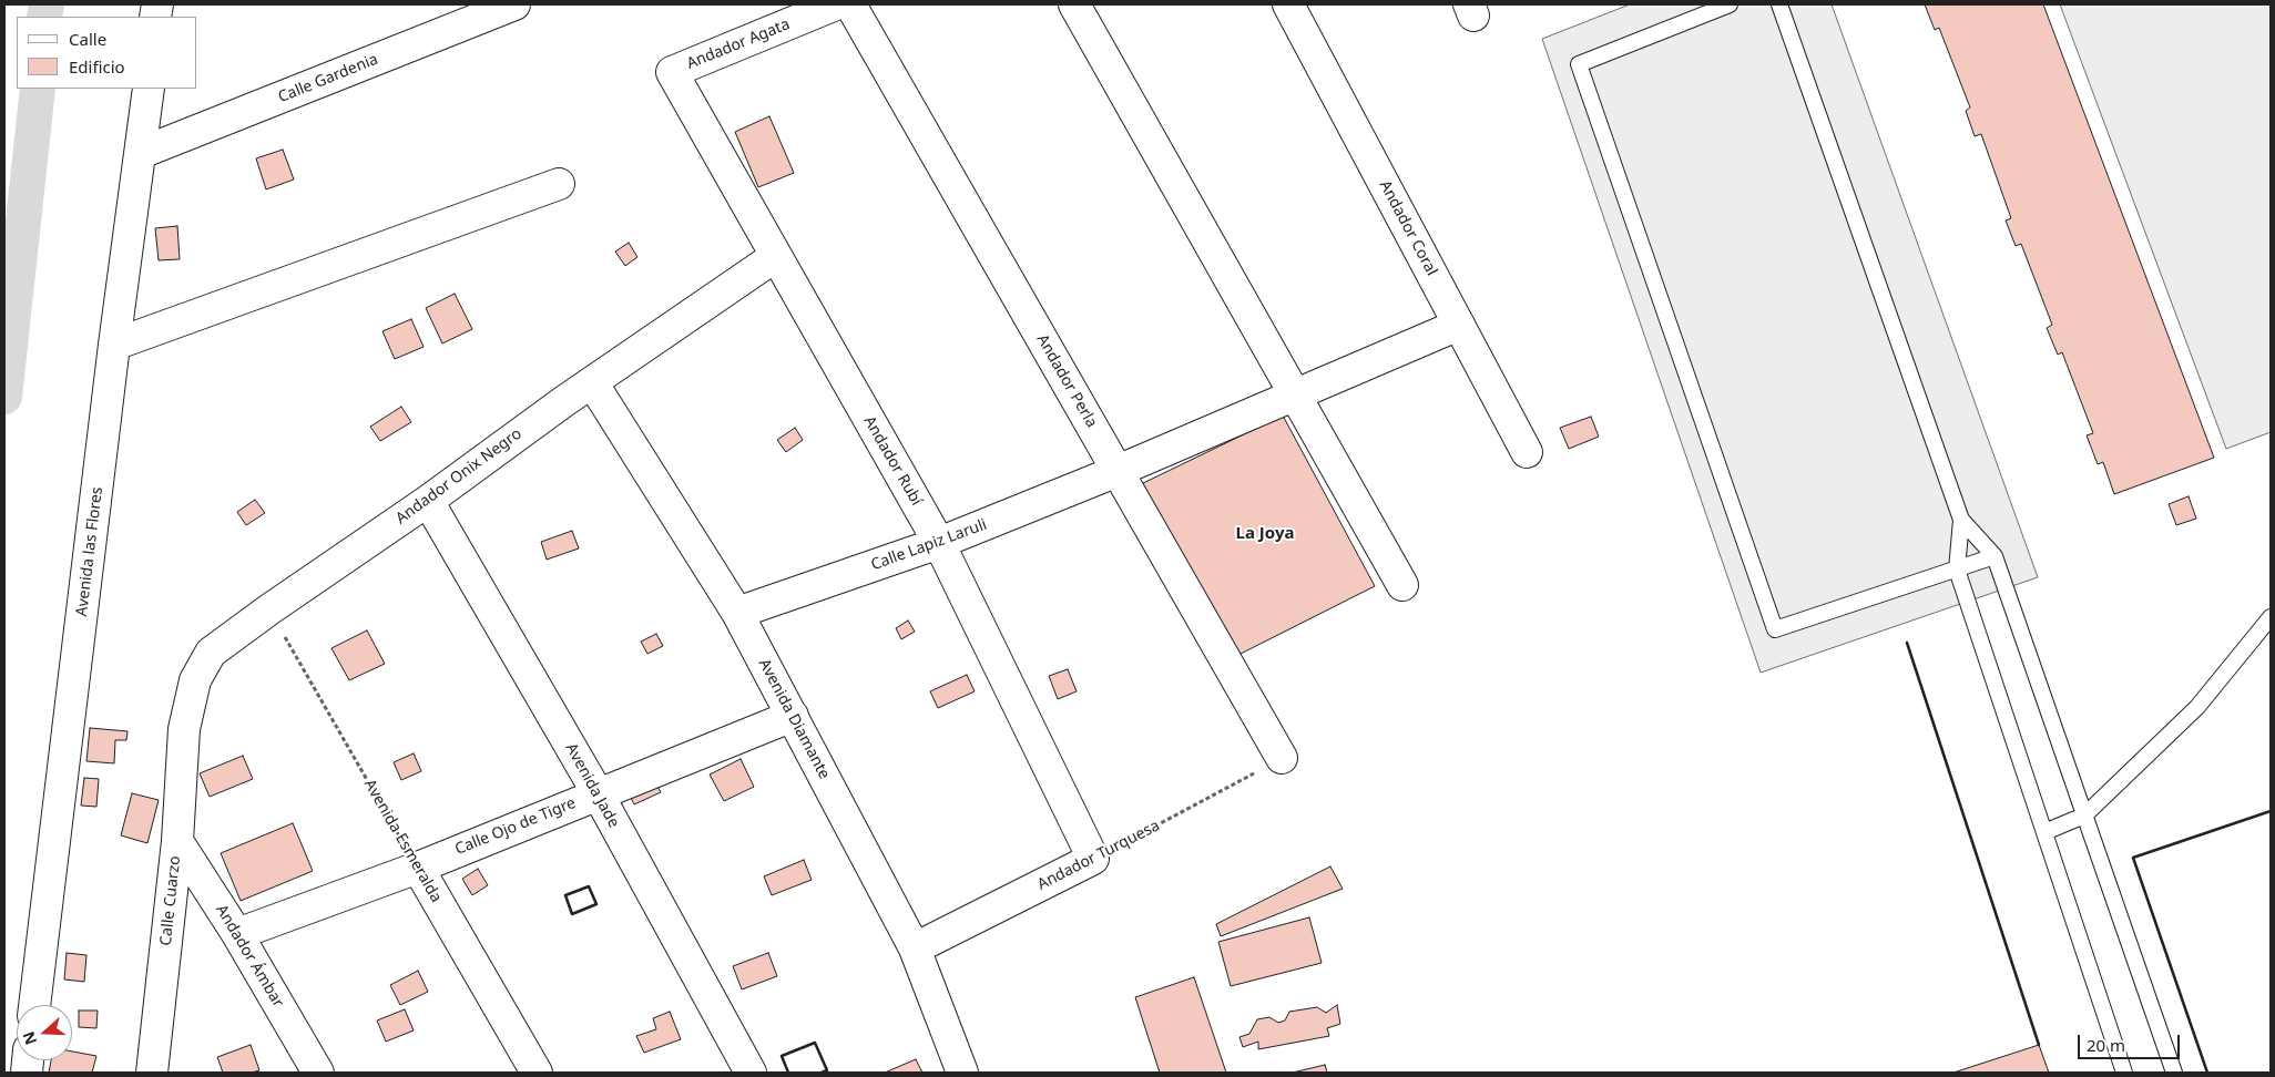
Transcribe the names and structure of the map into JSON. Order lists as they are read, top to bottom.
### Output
{
  "streets": {
    "street": [
      "Andador Agata",
      "Calle Gardenia",
      "Andador Coral",
      "Andador Perla",
      "Andador Rubí",
      "Andador Onix Negro",
      "Calle Lapiz Laruli",
      "Avenida las Flores",
      "Avenida Diamante",
      "Avenida Jade",
      "Calle Ojo de Tigre",
      "Avenida Esmeralda",
      "Andador Turquesa",
      "Calle Cuarzo",
      "Andador Ámbar"
    ]
  },
  "crossings": [
    ["Andador Agata", "Andador Rubí"],
    ["Calle Gardenia", "Avenida las Flores"],
    ["Andador Coral", "Calle Lapiz Laruli"],
    ["Andador Perla", "Calle Lapiz Laruli"],
    ["Andador Perla", "Andador Turquesa"],
    ["Andador Rubí", "Andador Onix Negro"],
    ["Andador Rubí", "Calle Lapiz Laruli"],
    ["Andador Rubí", "Andador Turquesa"],
    ["Andador Onix Negro", "Avenida Diamante"],
    ["Andador Onix Negro", "Avenida Jade"],
    ["Andador Onix Negro", "Avenida Esmeralda"],
    ["Andador Onix Negro", "Calle Cuarzo"],
    ["Calle Lapiz Laruli", "Avenida Diamante"],
    ["Avenida Diamante", "Calle Ojo de Tigre"],
    ["Avenida Diamante", "Andador Turquesa"],
    ["Avenida Jade", "Calle Ojo de Tigre"],
    ["Calle Ojo de Tigre", "Avenida Esmeralda"],
    ["Calle Ojo de Tigre", "Andador Ámbar"],
    ["Calle Cuarzo", "Andador Ámbar"]
  ],
  "districts": ["La Joya"],
  "legend": ["Calle", "Edificio"],
  "scale_bar": "20 m",
  "north": "left"
}
